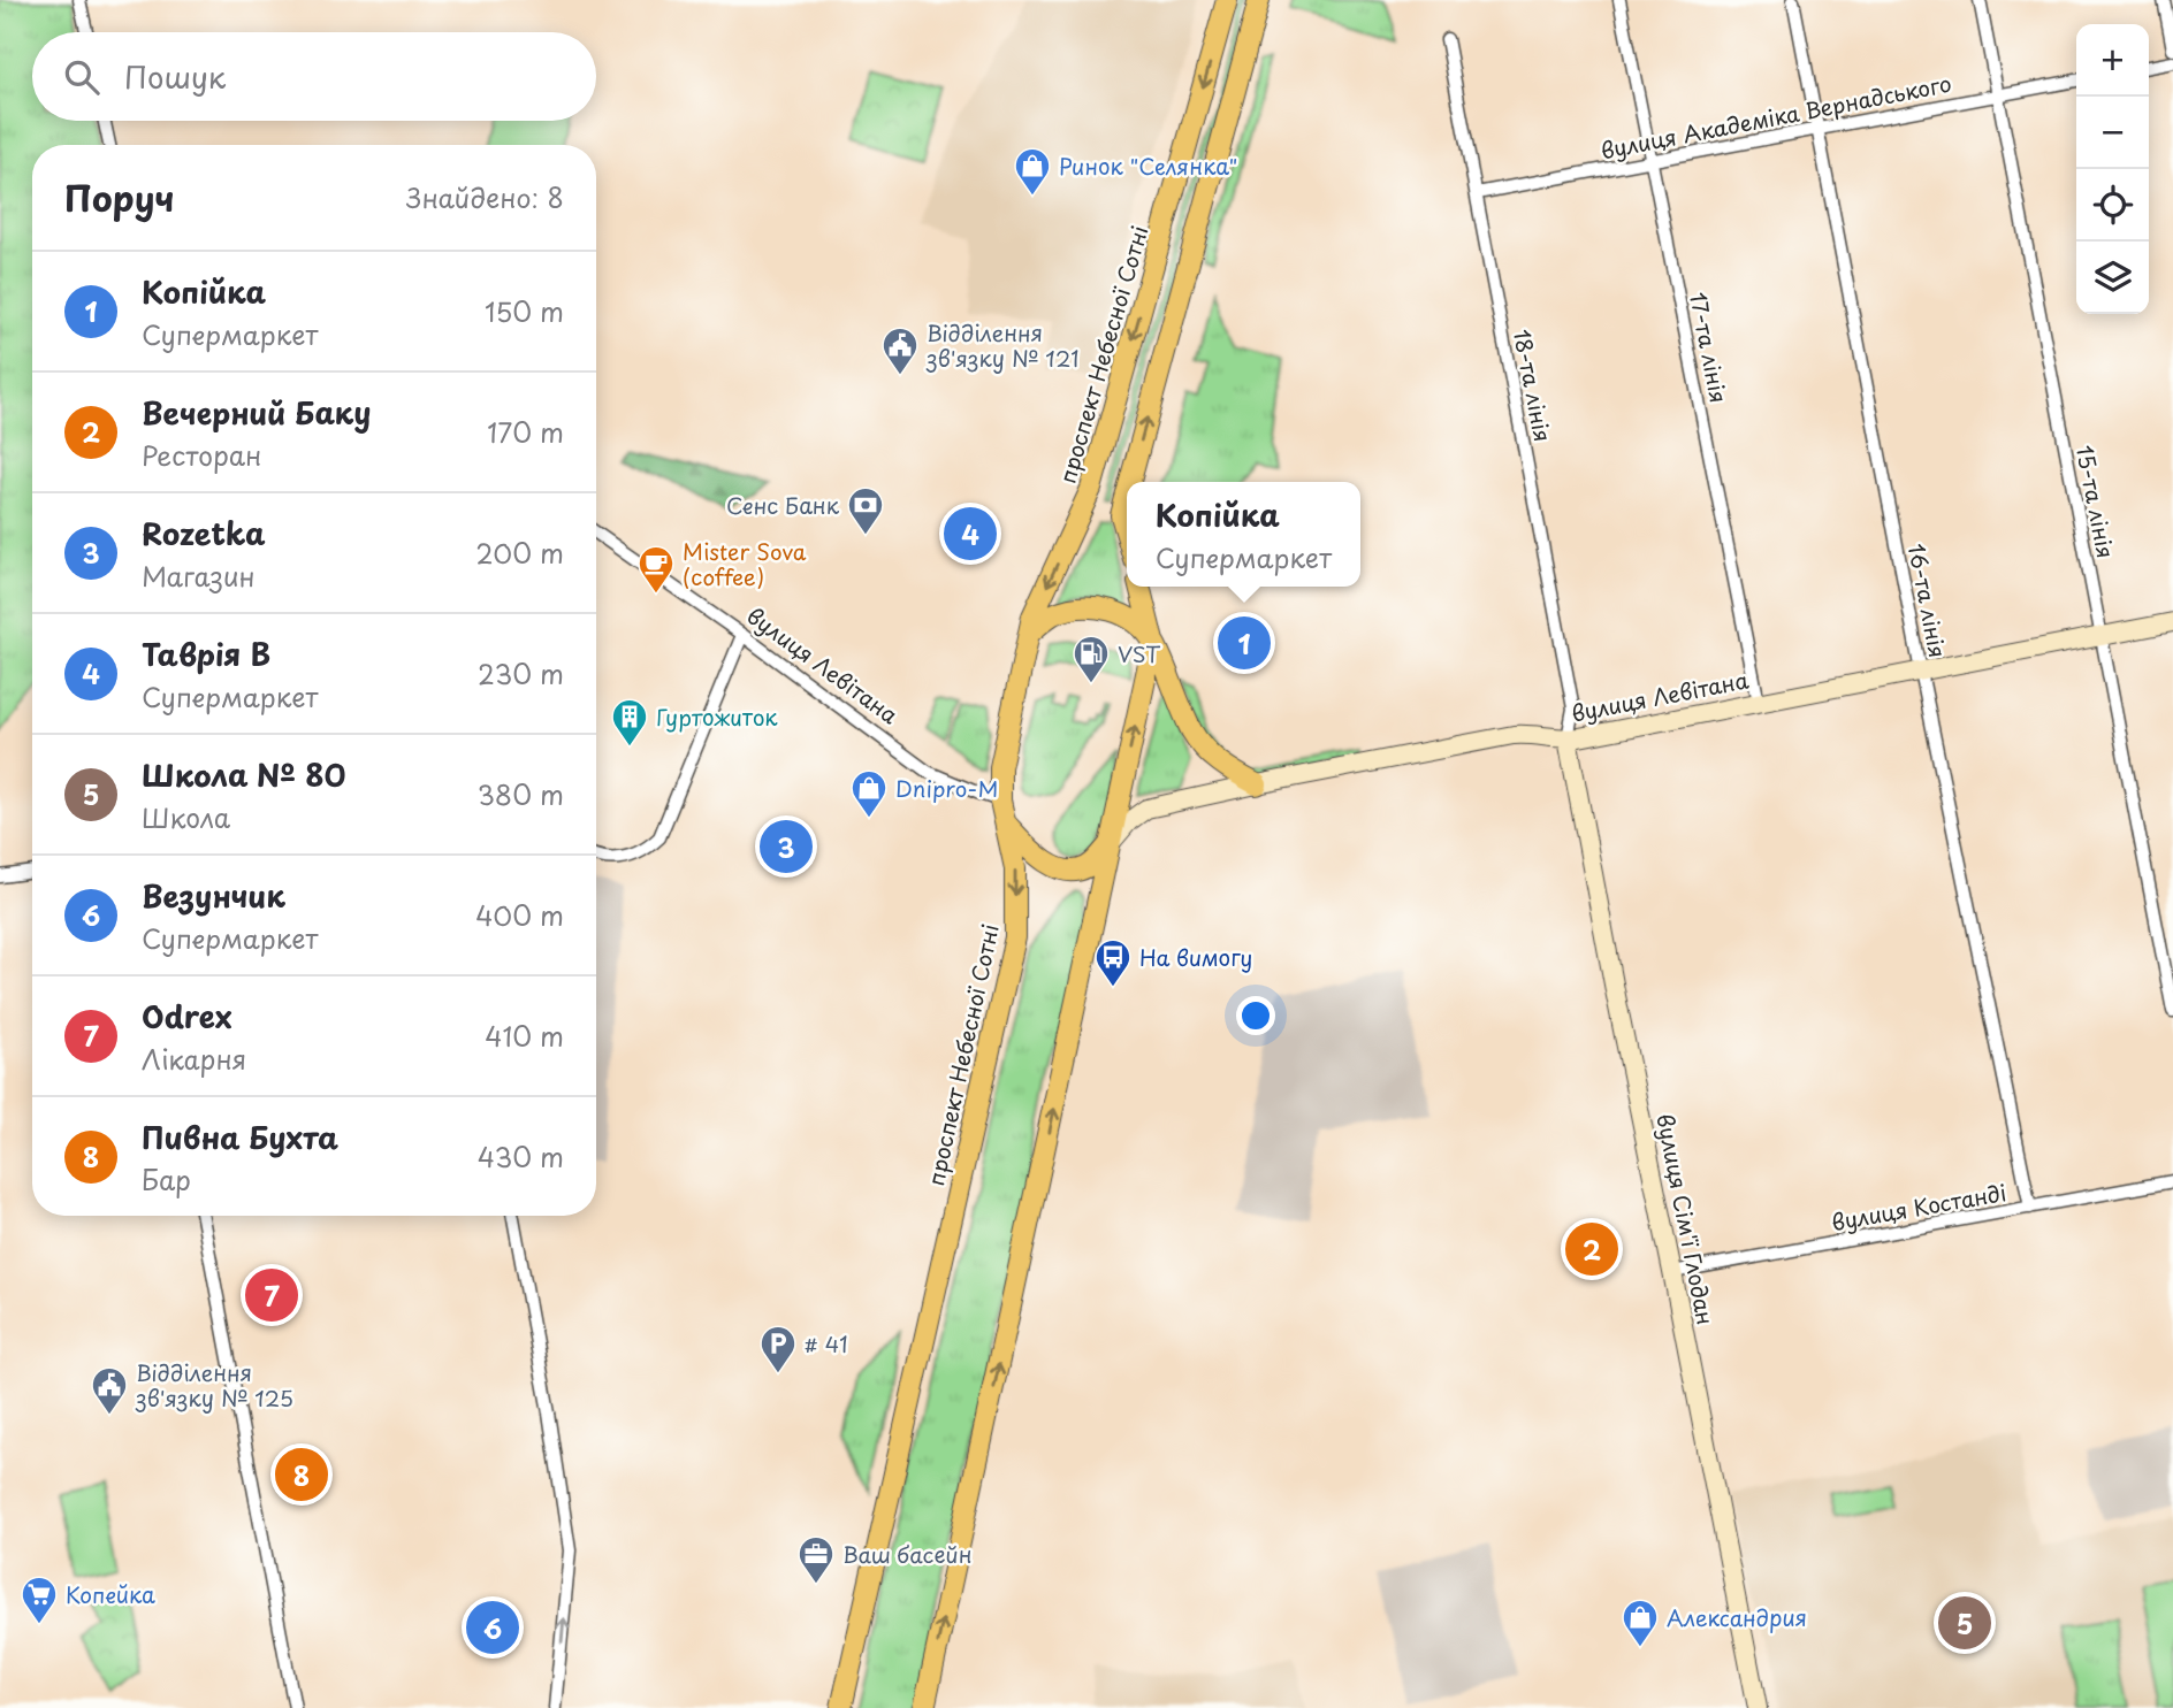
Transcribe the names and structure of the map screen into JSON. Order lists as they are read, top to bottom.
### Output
{
  "streets": {
    "main road": ["проспект Небесної Сотні", "вулиця Левітана", "вулиця Сім'ї Глодан"],
    "street": [
      "вулиця Академіка Вернадського",
      "17-та лінія",
      "18-та лінія",
      "15-та лінія",
      "16-та лінія",
      "вулиця Костанді"
    ]
  },
  "crossings": [
    ["вулиця Академіка Вернадського", "17-та лінія"],
    ["вулиця Академіка Вернадського", "18-та лінія"],
    ["вулиця Академіка Вернадського", "15-та лінія"],
    ["вулиця Академіка Вернадського", "16-та лінія"],
    ["17-та лінія", "вулиця Левітана"],
    ["проспект Небесної Сотні", "вулиця Левітана"],
    ["18-та лінія", "вулиця Левітана"],
    ["18-та лінія", "вулиця Сім'ї Глодан"],
    ["15-та лінія", "вулиця Левітана"],
    ["16-та лінія", "вулиця Левітана"],
    ["16-та лінія", "вулиця Костанді"],
    ["вулиця Левітана", "вулиця Сім'ї Глодан"],
    ["вулиця Костанді", "вулиця Сім'ї Глодан"]
  ],
  "places": {
    "shop": ["Ринок \"Селянка\"", "Dnipro-M", "Александрия"],
    "public building": ["Відділення зв'язку № 121", "Відділення зв'язку № 125"],
    "bank": ["Сенс Банк"],
    "cafe": ["Mister Sova (coffee)"],
    "fuel station": ["VST"],
    "building": ["Гуртожиток"],
    "bus stop": ["На вимогу"],
    "parking": ["# 41"],
    "office": ["Ваш басейн"],
    "supermarket": ["Копейка"]
  },
  "page": {
    "map_buttons": ["+", "−"],
    "search": "Пошук",
    "heading": ["Поруч", "Знайдено: 8"],
    "list": [
      {
        "mark": "1",
        "name": "Копійка",
        "note": "Супермаркет",
        "value": "150 m"
      },
      {
        "mark": "2",
        "name": "Вечерний Баку",
        "note": "Ресторан",
        "value": "170 m"
      },
      {
        "mark": "3",
        "name": "Rozetka",
        "note": "Магазин",
        "value": "200 m"
      },
      {
        "mark": "4",
        "name": "Таврія В",
        "note": "Супермаркет",
        "value": "230 m"
      },
      {
        "mark": "5",
        "name": "Школа № 80",
        "note": "Школа",
        "value": "380 m"
      },
      {
        "mark": "6",
        "name": "Везунчик",
        "note": "Супермаркет",
        "value": "400 m"
      },
      {
        "mark": "7",
        "name": "Odrex",
        "note": "Лікарня",
        "value": "410 m"
      },
      {
        "mark": "8",
        "name": "Пивна Бухта",
        "note": "Бар",
        "value": "430 m"
      }
    ],
    "popup": ["Копійка", "Супермаркет"],
    "pins": [
      "4",
      "1",
      "3",
      "2",
      "7",
      "8",
      "5",
      "6"
    ]
  }
}
